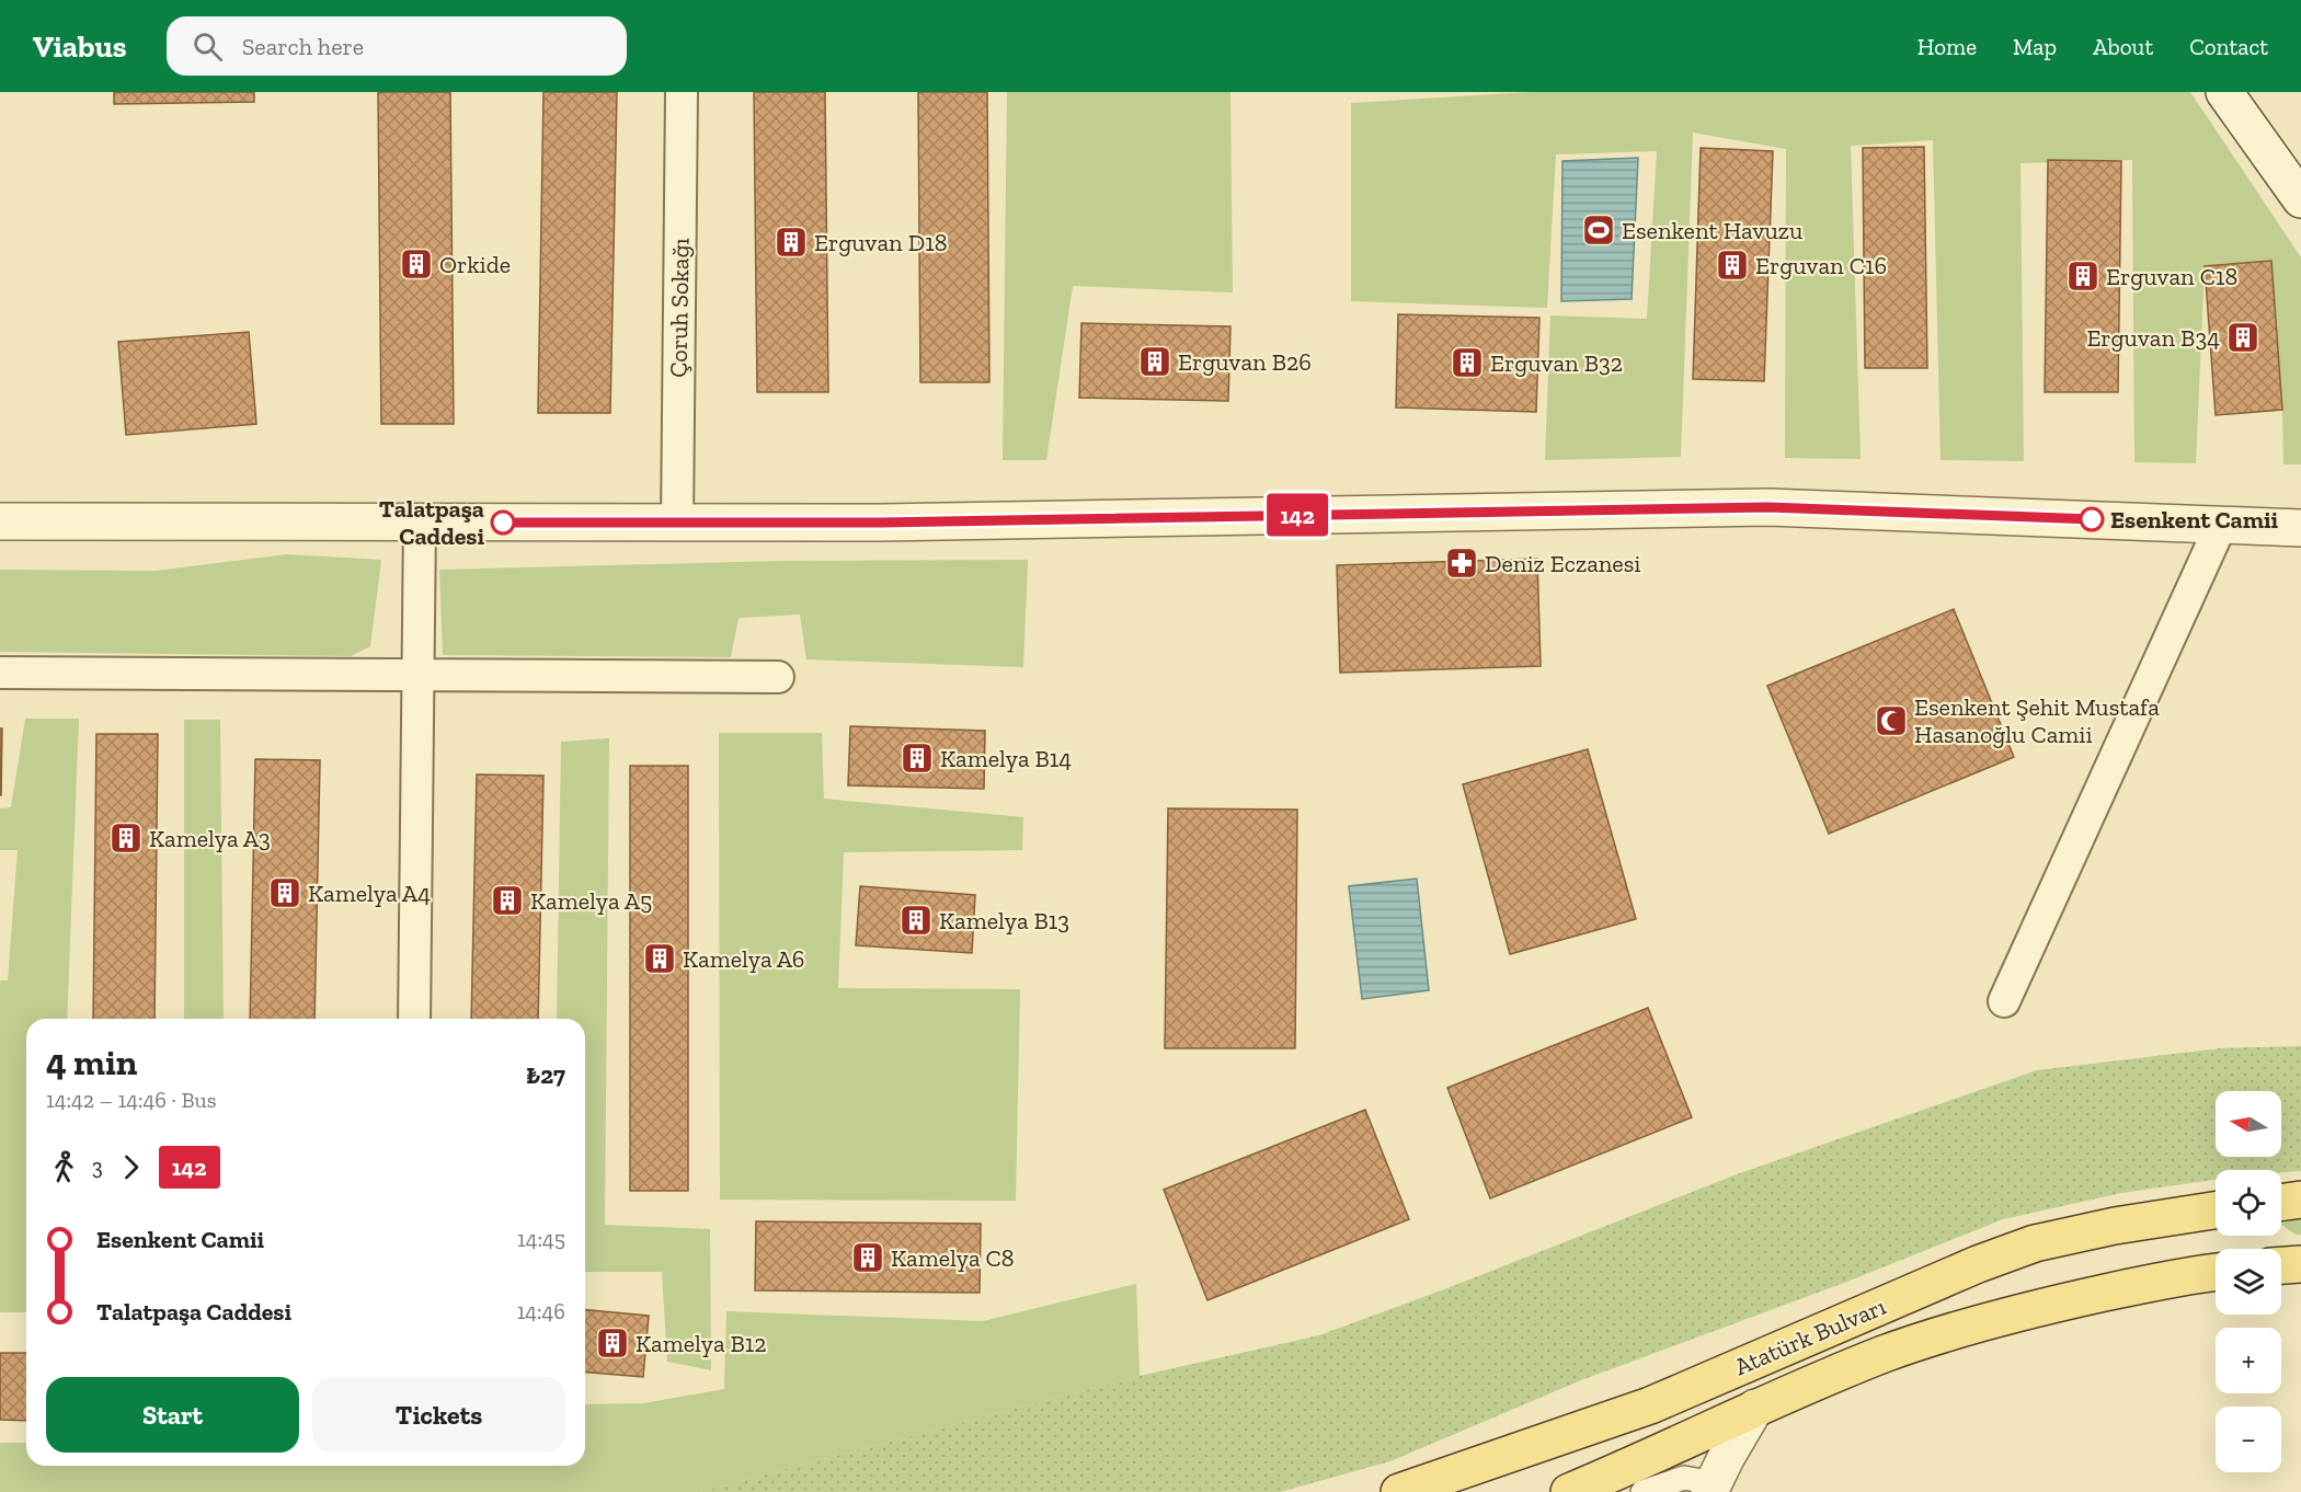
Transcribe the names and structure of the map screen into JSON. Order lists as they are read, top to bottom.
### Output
{
  "streets": {
    "main road": ["Atatürk Bulvarı"],
    "street": ["Çoruh Sokağı"]
  },
  "places": {
    "sports": ["Esenkent Havuzu"],
    "building": [
      "Erguvan D18",
      "Orkide",
      "Erguvan C16",
      "Erguvan C18",
      "Erguvan B34",
      "Erguvan B26",
      "Erguvan B32",
      "Kamelya B14",
      "Kamelya A3",
      "Kamelya A4",
      "Kamelya A5",
      "Kamelya B13",
      "Kamelya A6",
      "Kamelya C8",
      "Kamelya B12"
    ],
    "other": ["Esenkent Camii", "Talatpaşa Caddesi"],
    "pharmacy": ["Deniz Eczanesi"],
    "mosque": ["Esenkent Şehit Mustafa Hasanoğlu Camii"]
  },
  "lines": ["bus line 142"],
  "north": "left",
  "page": {
    "header": "Viabus",
    "search": "Search here",
    "nav": [
      "Home",
      "Map",
      "About",
      "Contact"
    ],
    "on_map": "142",
    "heading": ["4 min", "14:42 – 14:46 · Bus", "₺27"],
    "map_buttons": ["+", "−"],
    "legs": ["3", "142"],
    "list": [
      {
        "name": "Esenkent Camii",
        "value": "14:45"
      },
      {
        "name": "Talatpaşa Caddesi",
        "value": "14:46"
      }
    ],
    "buttons": ["Start", "Tickets"]
  }
}
